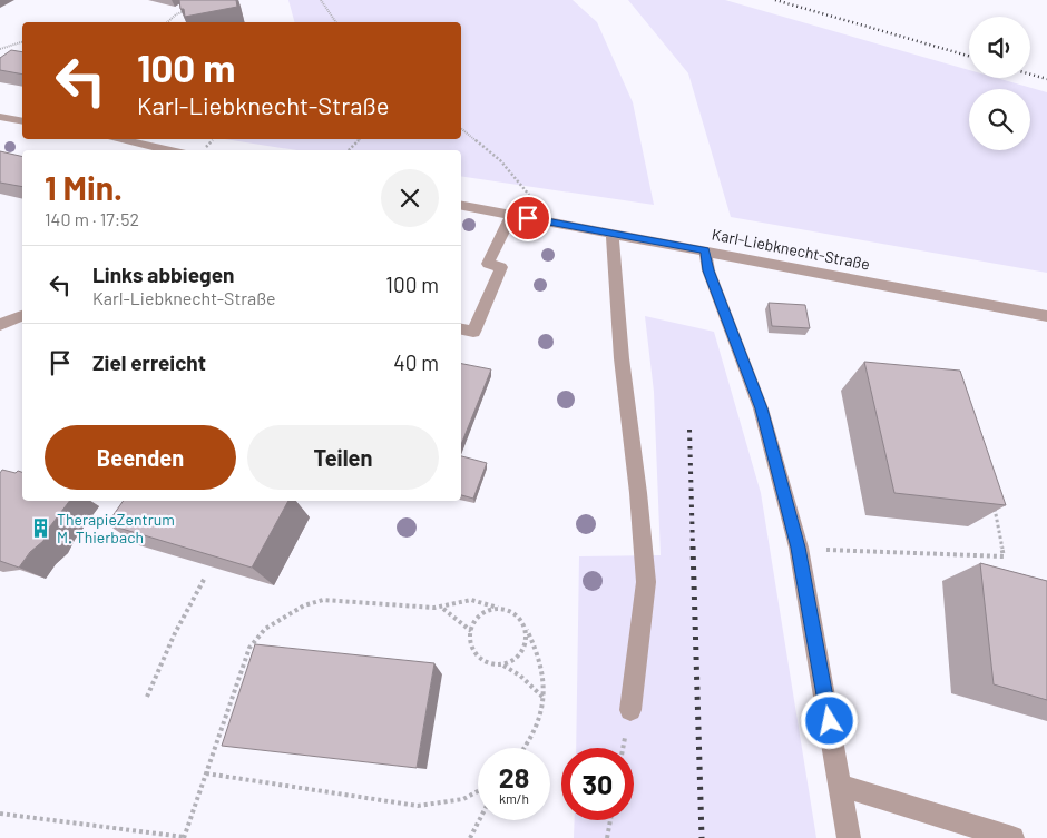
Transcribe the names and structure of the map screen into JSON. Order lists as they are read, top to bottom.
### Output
{
  "streets": {
    "street": ["Karl-Liebknecht-Straße"]
  },
  "places": {
    "building": ["TherapieZentrum M. Thierbach"]
  },
  "page": {
    "turn": ["100 m", "Karl-Liebknecht-Straße"],
    "heading": ["1 Min.", "140 m · 17:52"],
    "list": [
      {
        "name": "Links abbiegen",
        "note": "Karl-Liebknecht-Straße",
        "value": "100 m"
      },
      {
        "name": "Ziel erreicht",
        "value": "40 m"
      }
    ],
    "buttons": ["Beenden", "Teilen"],
    "speed": "28 km/h",
    "limit": "30"
  }
}
